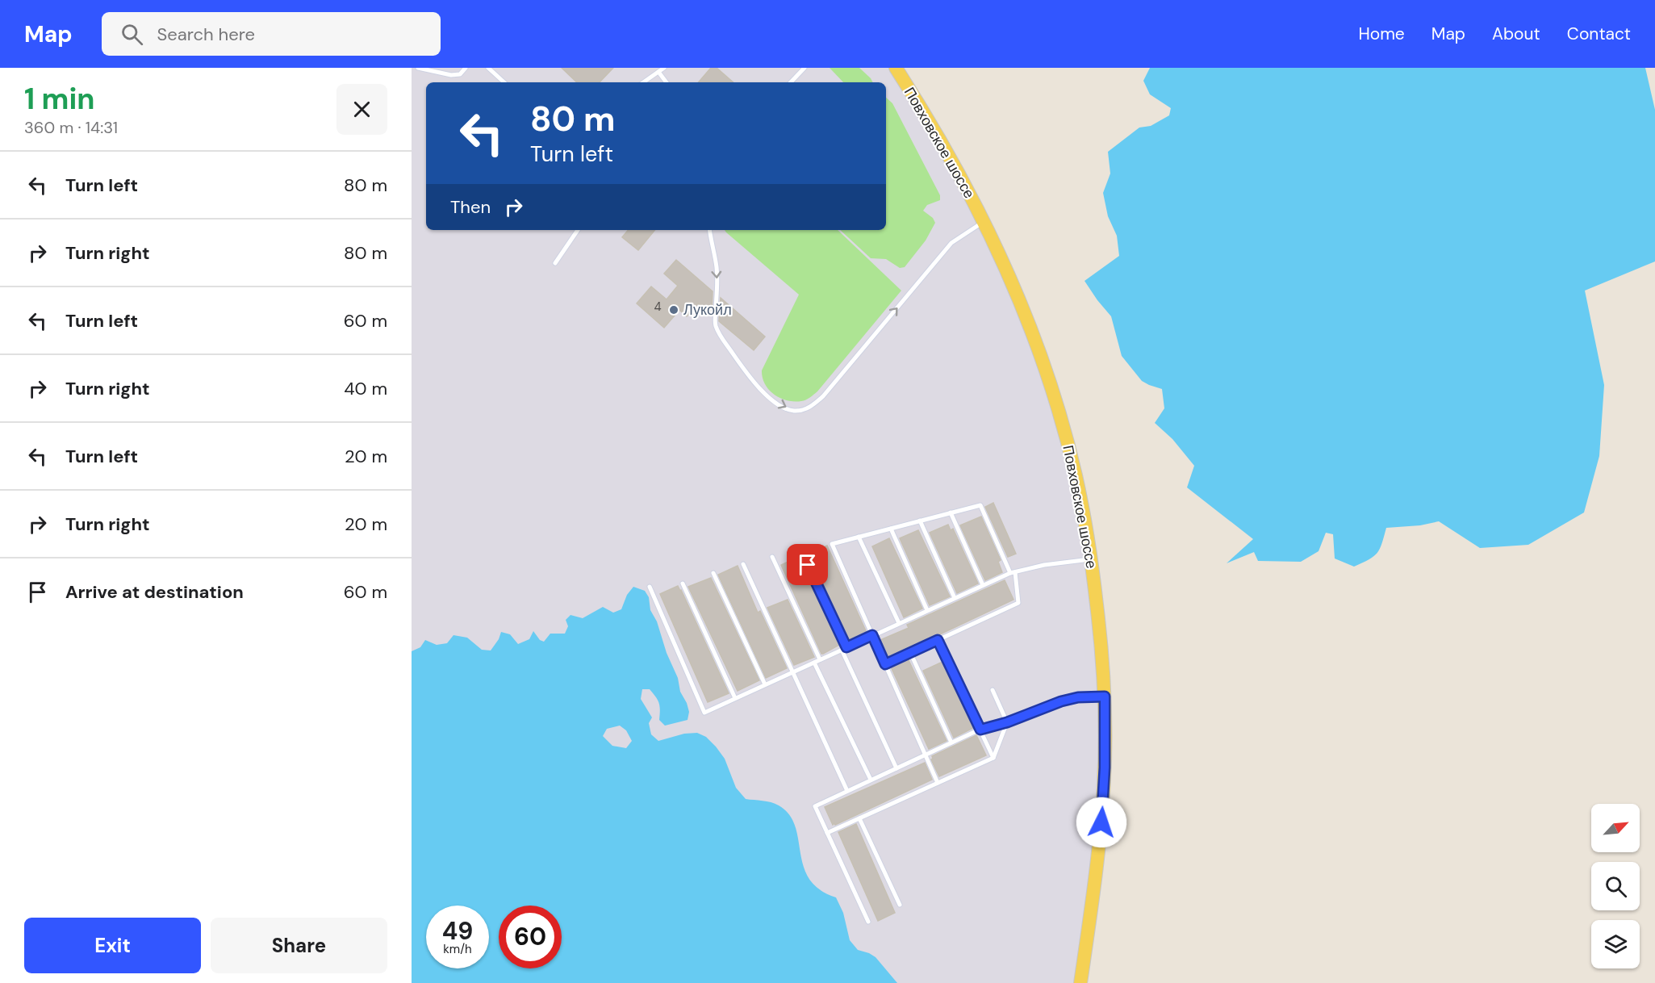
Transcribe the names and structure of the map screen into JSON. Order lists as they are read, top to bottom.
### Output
{
  "streets": {
    "main road": ["Повховское шоссе"]
  },
  "places": ["Лукойл"],
  "house_numbers": ["4"],
  "north": "top right",
  "page": {
    "header": "Map",
    "search": "Search here",
    "nav": [
      "Home",
      "Map",
      "About",
      "Contact"
    ],
    "heading": ["1 min", "360 m · 14:31"],
    "turn": ["80 m", "Turn left"],
    "list": [
      {
        "name": "Turn left",
        "value": "80 m"
      },
      {
        "name": "Turn right",
        "value": "80 m"
      },
      {
        "name": "Turn left",
        "value": "60 m"
      },
      {
        "name": "Turn right",
        "value": "40 m"
      },
      {
        "name": "Turn left",
        "value": "20 m"
      },
      {
        "name": "Turn right",
        "value": "20 m"
      },
      {
        "name": "Arrive at destination",
        "value": "60 m"
      }
    ],
    "then": "Then",
    "speed": "49 km/h",
    "limit": "60",
    "buttons": ["Exit", "Share"]
  }
}
